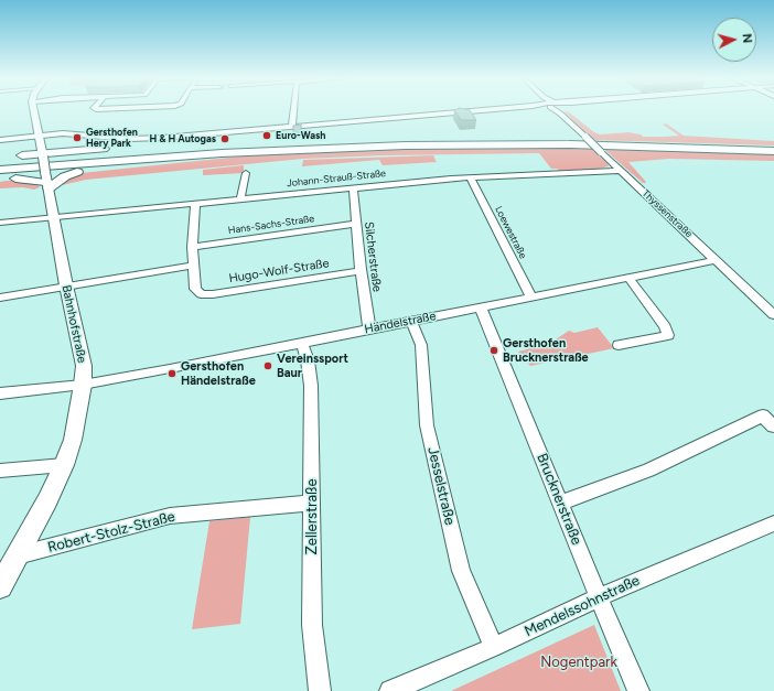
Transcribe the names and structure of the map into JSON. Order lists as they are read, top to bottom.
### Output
{
  "streets": {
    "main road": ["Bahnhofstraße"],
    "street": [
      "Johann-Strauß-Straße",
      "Thyssenstraße",
      "Hans-Sachs-Straße",
      "Loewestraße",
      "Silcherstraße",
      "Hugo-Wolf-Straße",
      "Händelstraße",
      "Jesselstraße",
      "Brucknerstraße",
      "Zellerstraße",
      "Robert-Stolz-Straße",
      "Mendelssohnstraße"
    ]
  },
  "crossings": [
    ["Johann-Strauß-Straße", "Thyssenstraße"],
    ["Johann-Strauß-Straße", "Loewestraße"],
    ["Johann-Strauß-Straße", "Silcherstraße"],
    ["Johann-Strauß-Straße", "Bahnhofstraße"],
    ["Thyssenstraße", "Händelstraße"],
    ["Hans-Sachs-Straße", "Silcherstraße"],
    ["Loewestraße", "Händelstraße"],
    ["Silcherstraße", "Hugo-Wolf-Straße"],
    ["Silcherstraße", "Händelstraße"],
    ["Händelstraße", "Bahnhofstraße"],
    ["Händelstraße", "Jesselstraße"],
    ["Händelstraße", "Brucknerstraße"],
    ["Händelstraße", "Zellerstraße"],
    ["Bahnhofstraße", "Robert-Stolz-Straße"],
    ["Jesselstraße", "Mendelssohnstraße"],
    ["Brucknerstraße", "Mendelssohnstraße"],
    ["Zellerstraße", "Robert-Stolz-Straße"]
  ],
  "parks": ["Nogentpark"],
  "places": [
    "Euro-Wash",
    "Gersthofen Hery Park",
    "H & H Autogas",
    "Gersthofen Brucknerstraße",
    "Vereinssport Baur",
    "Gersthofen Händelstraße"
  ],
  "north": "right"
}
